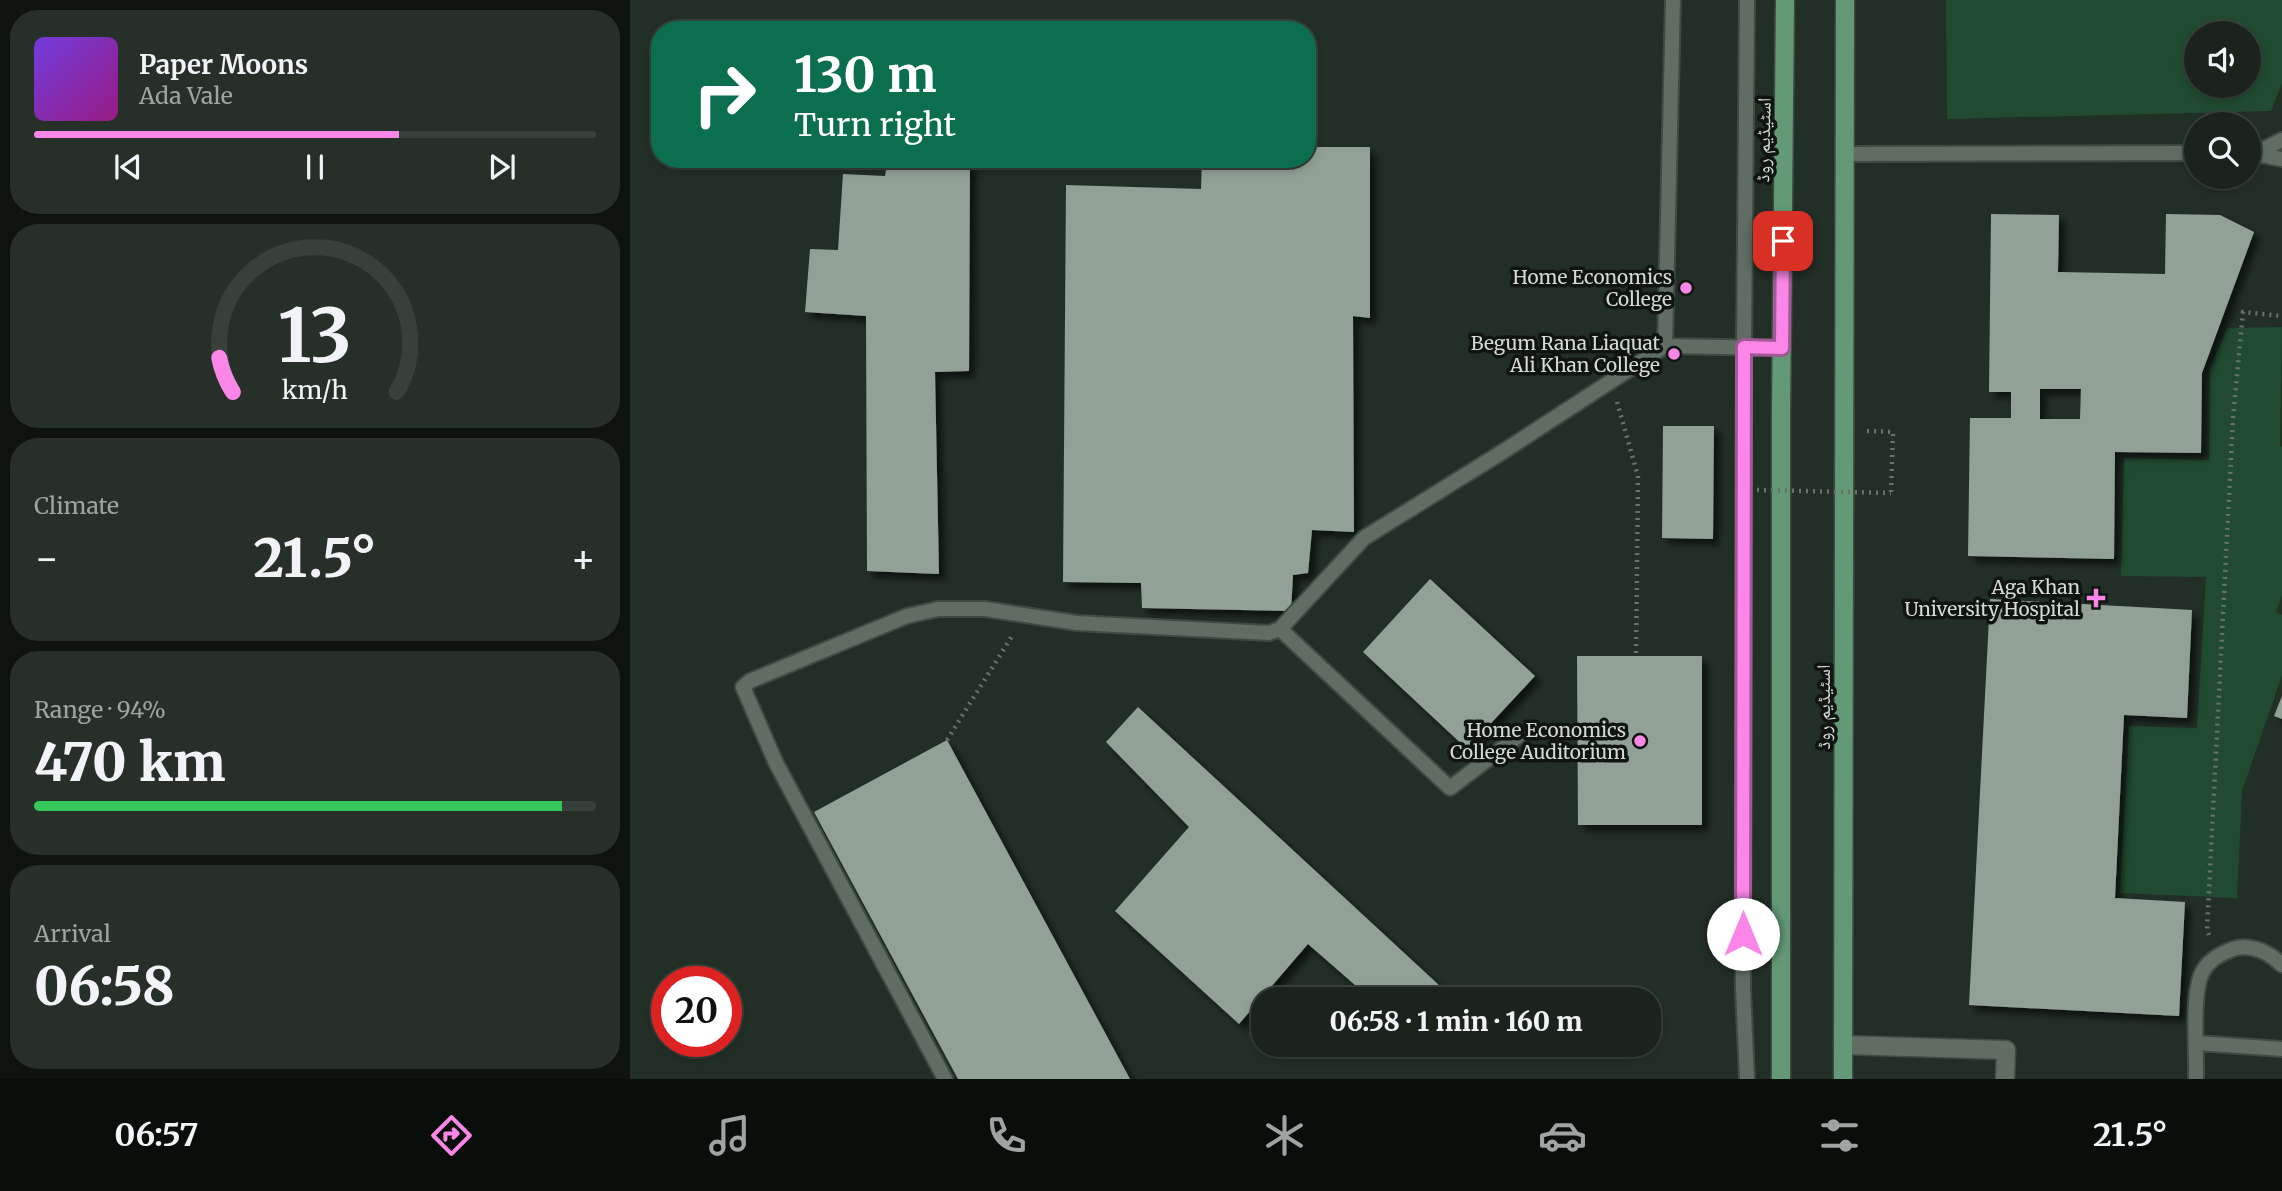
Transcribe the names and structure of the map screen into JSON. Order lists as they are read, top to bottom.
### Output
{
  "streets": {
    "main road": ["اسٹیڈیم روڈ"]
  },
  "places": {
    "other": ["Home Economics College", "Begum Rana Liaquat Ali Khan College", "Home Economics College Auditorium"],
    "health": ["Aga Khan University Hospital"]
  },
  "page": {
    "turn": ["130 m", "Turn right"],
    "song": ["Paper Moons", "Ada Vale"],
    "tile": [
      "Climate",
      ["Range · 94%", "470 km"],
      ["Arrival", "06:58"]
    ],
    "heat": ["−", "21.5°", "+"],
    "limit": "20",
    "trip": "06:58 · 1 min · 160 m",
    "tabs": ["06:57", "21.5°"],
    "gauge": ["13", "km/h"]
  }
}
